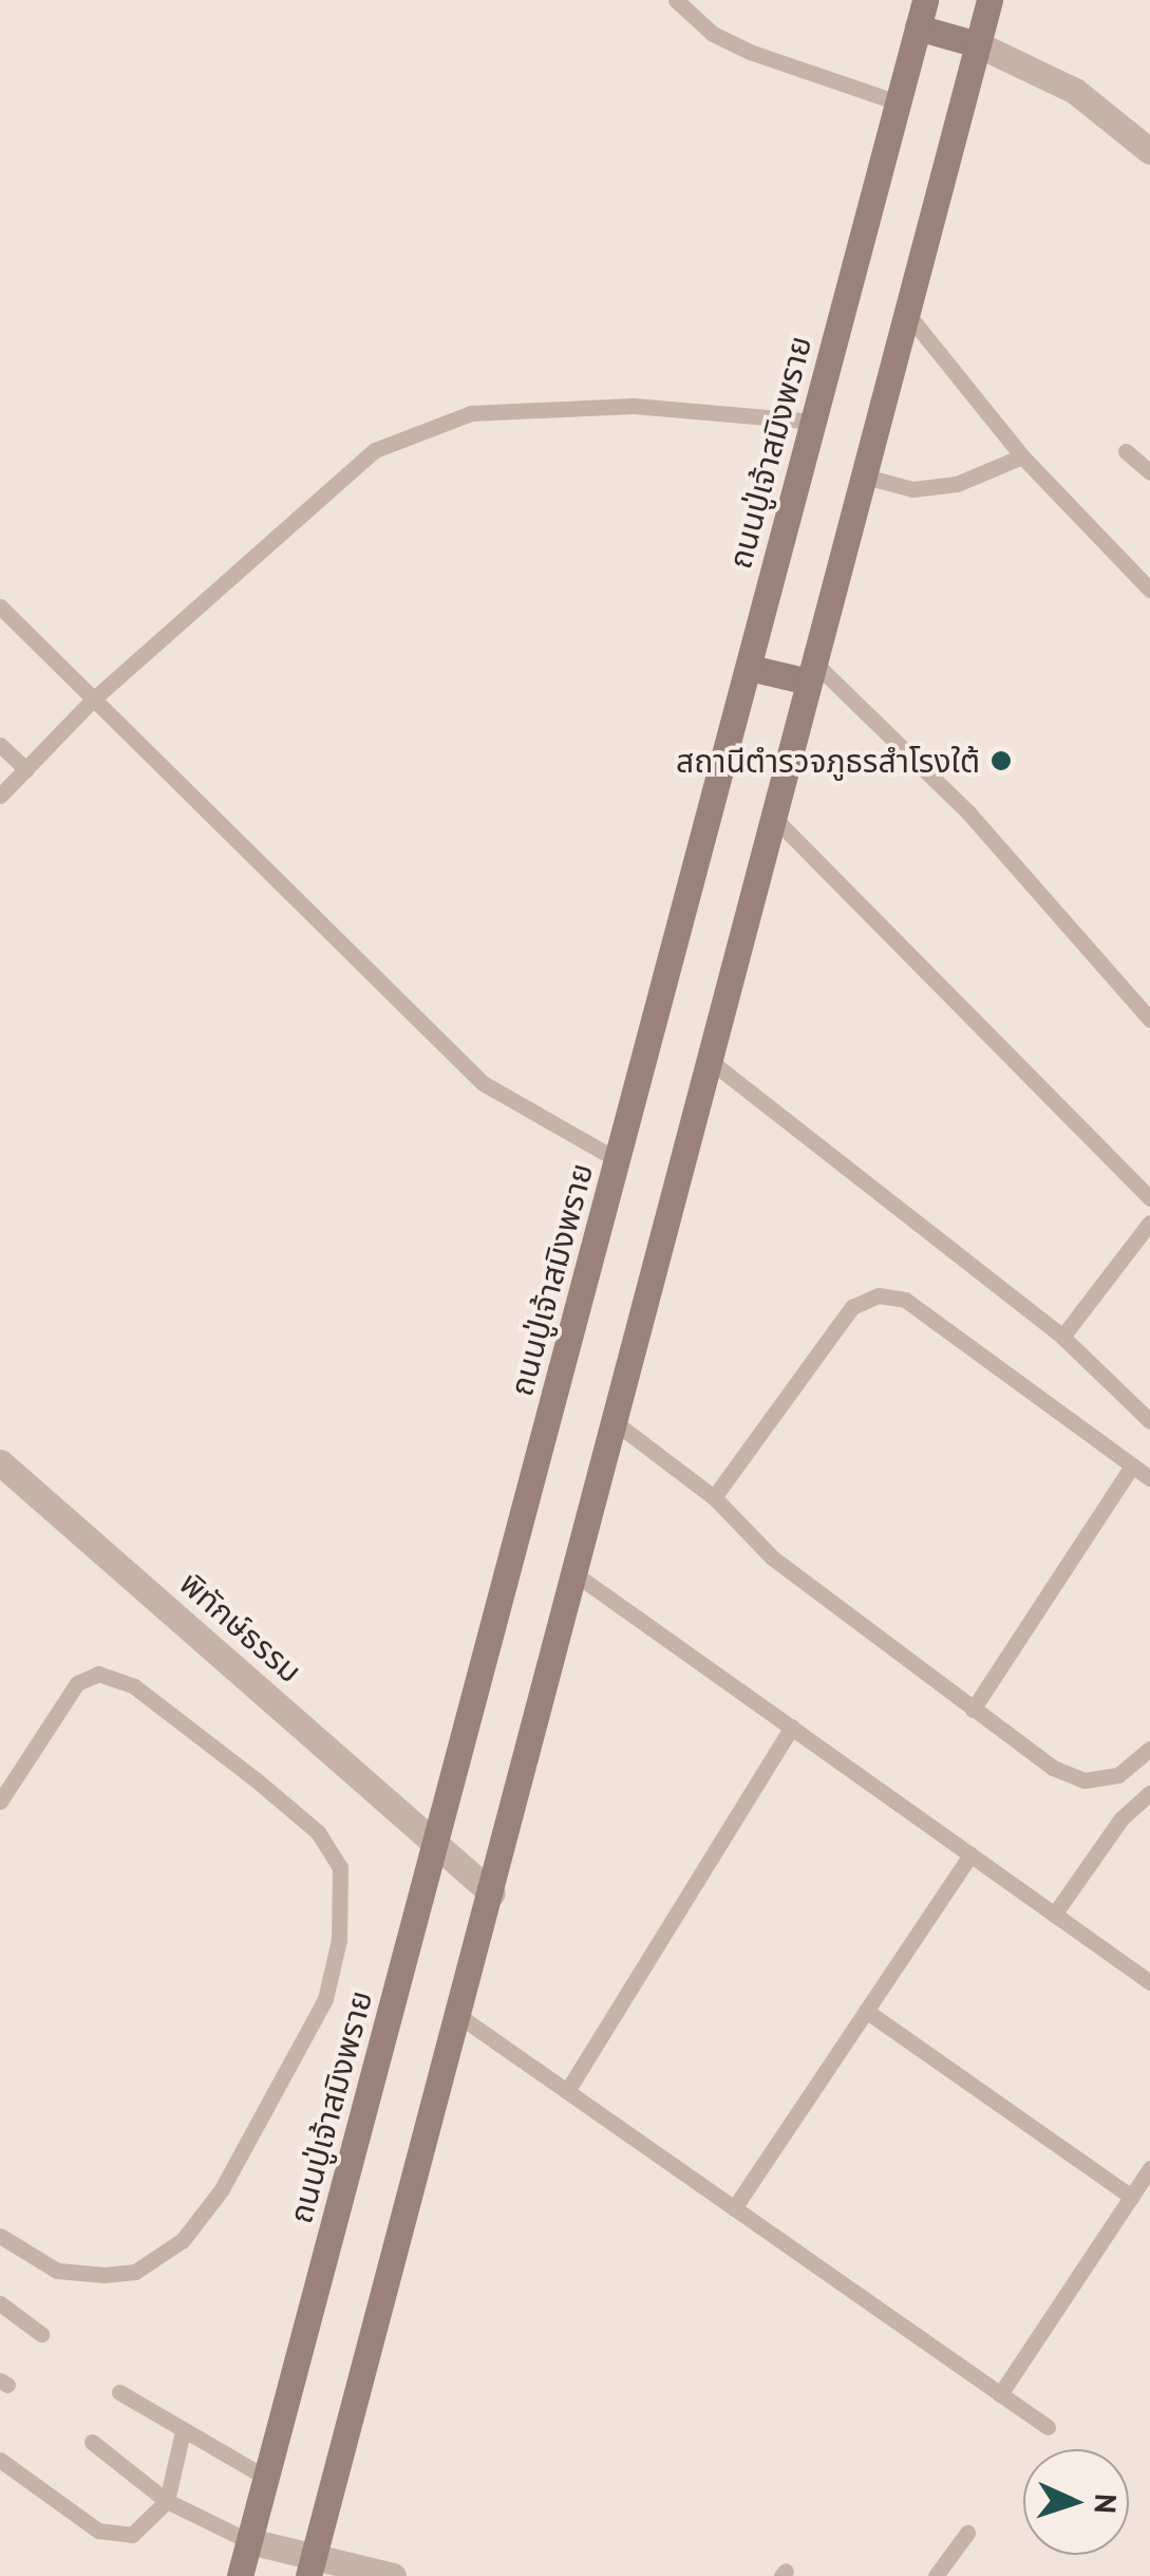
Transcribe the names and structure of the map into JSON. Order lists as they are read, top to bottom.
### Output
{
  "streets": {
    "main road": ["ถนนปู่เจ้าสมิงพราย"],
    "street": ["พิทักษ์ธรรม"]
  },
  "crossings": [
    ["ถนนปู่เจ้าสมิงพราย", "พิทักษ์ธรรม"]
  ],
  "places": ["สถานีตำรวจภูธรสำโรงใต้"],
  "north": "right"
}
